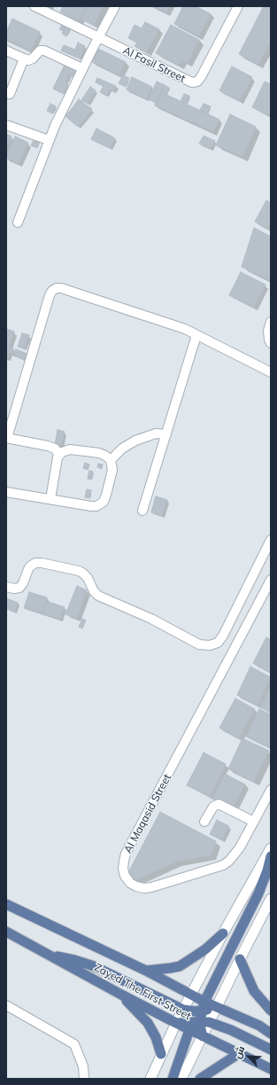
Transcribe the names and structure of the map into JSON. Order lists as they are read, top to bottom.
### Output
{
  "streets": {
    "main road": ["Zayed The First Street"],
    "street": ["Al Fasil Street", "Al Maqasid Street"]
  },
  "north": "top left"
}
